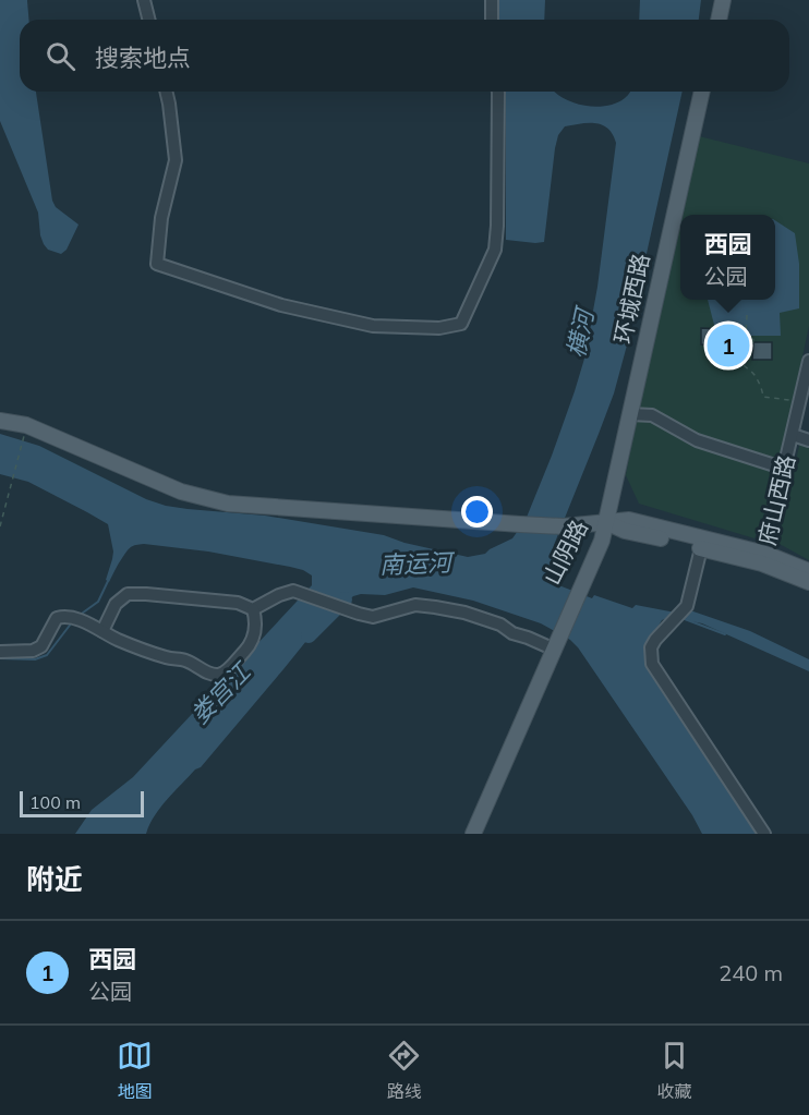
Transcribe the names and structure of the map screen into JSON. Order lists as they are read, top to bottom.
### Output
{
  "streets": {
    "main road": ["环城西路", "山阴路"],
    "street": ["府山西路"]
  },
  "crossings": [
    ["环城西路", "山阴路"]
  ],
  "water": ["横河", "南运河", "娄宫江"],
  "scale_bar": "100 m",
  "page": {
    "search": "搜索地点",
    "popup": ["西园", "公园"],
    "pins": "1",
    "scale": "100 m",
    "heading": "附近",
    "list": [
      {
        "mark": "1",
        "name": "西园",
        "note": "公园",
        "value": "240 m"
      }
    ],
    "nav": ["地图", "路线", "收藏"]
  }
}
